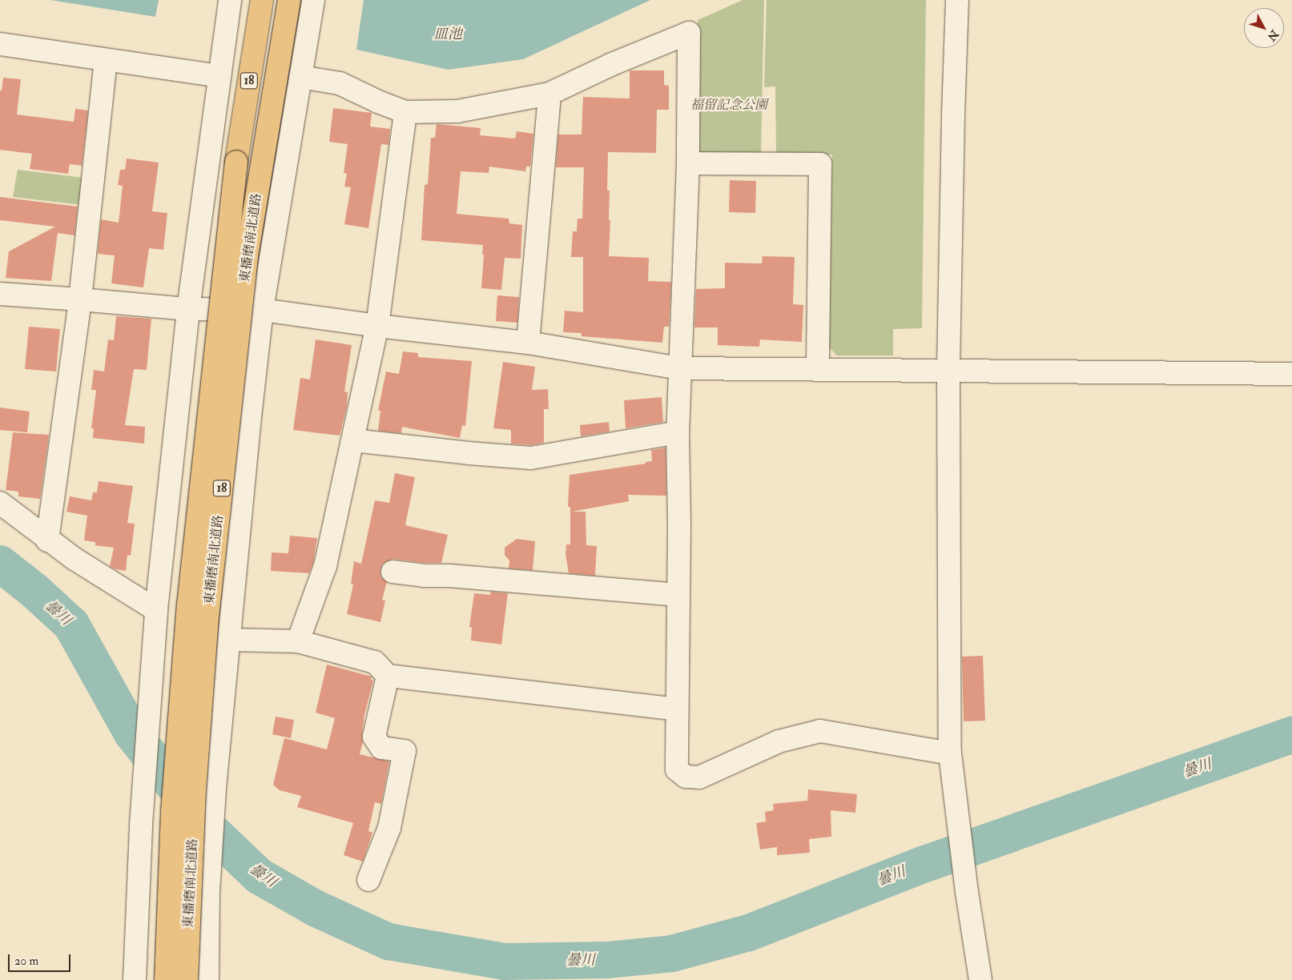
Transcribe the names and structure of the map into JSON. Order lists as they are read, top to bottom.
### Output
{
  "streets": {
    "highway": ["18", "東播磨南北道路"]
  },
  "crossings": [
    ["18", "東播磨南北道路"]
  ],
  "water": ["皿池", "曇川"],
  "parks": ["福留記念公園"],
  "scale_bar": "20 m",
  "north": "bottom right"
}
